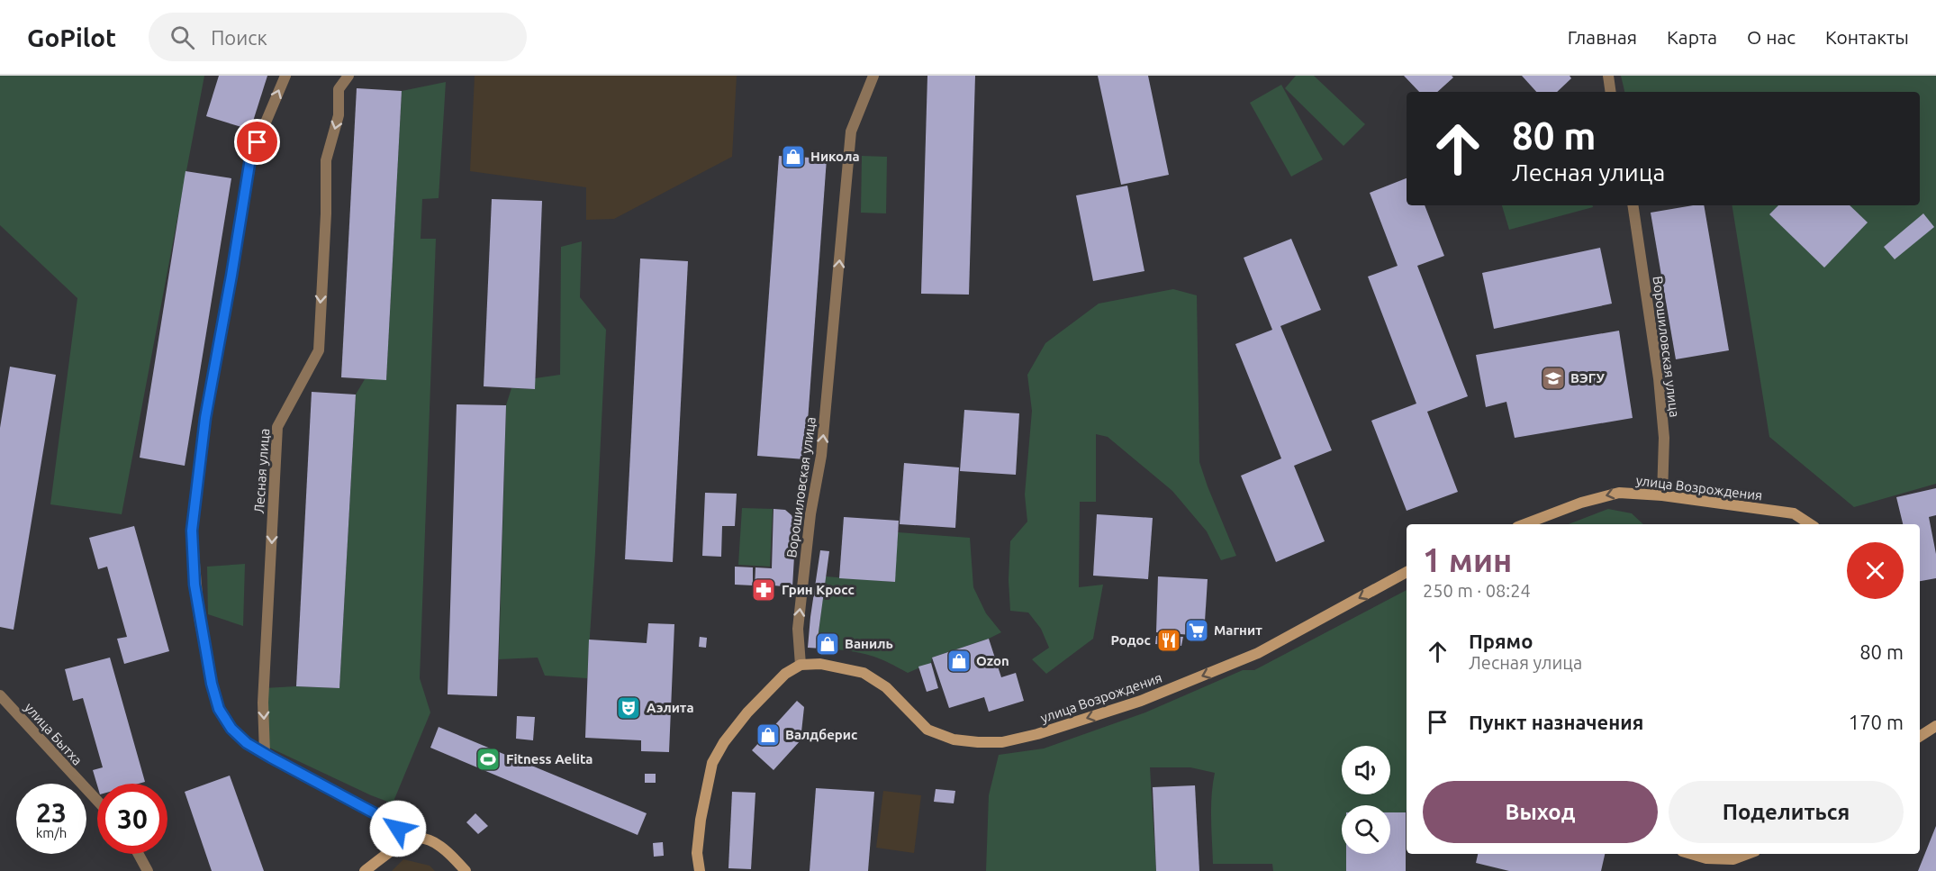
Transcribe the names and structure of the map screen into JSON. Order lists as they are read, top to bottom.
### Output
{
  "streets": {
    "street": [
      "Ворошиловская улица",
      "Лесная улица",
      "улица Возрождения",
      "улица Бытха"
    ]
  },
  "crossings": [
    ["Ворошиловская улица", "улица Возрождения"]
  ],
  "one_way": ["Ворошиловская улица", "улица Возрождения"],
  "places": {
    "shop": [
      "Никола",
      "Ваниль",
      "Ozon",
      "Валдберис"
    ],
    "school or university": ["ВЭГУ"],
    "pharmacy": ["Грин Кросс"],
    "supermarket": ["Магнит"],
    "restaurant": ["Родос"],
    "theatre": ["Аэлита"],
    "sports": ["Fitness Aelita"]
  },
  "page": {
    "header": "GoPilot",
    "search": "Поиск",
    "nav": [
      "Главная",
      "Карта",
      "О нас",
      "Контакты"
    ],
    "turn": ["80 m", "Лесная улица"],
    "heading": ["1 мин", "250 m · 08:24"],
    "list": [
      {
        "name": "Прямо",
        "note": "Лесная улица",
        "value": "80 m"
      },
      {
        "name": "Пункт назначения",
        "value": "170 m"
      }
    ],
    "buttons": ["Выход", "Поделиться"],
    "speed": "23 km/h",
    "limit": "30"
  }
}
